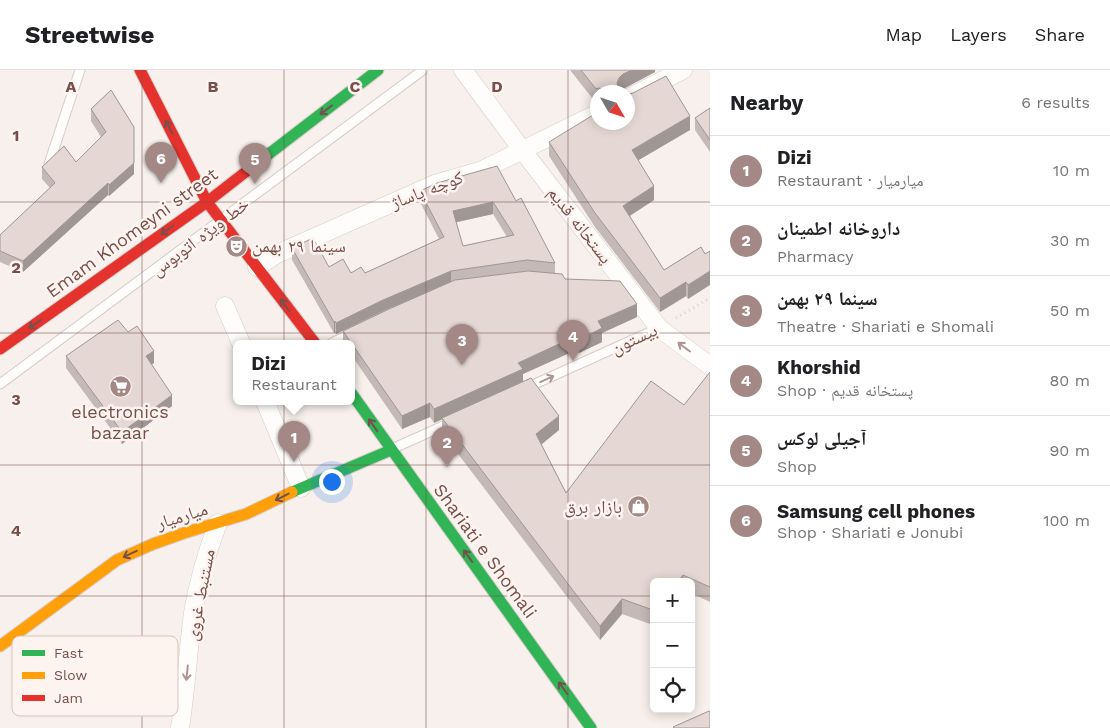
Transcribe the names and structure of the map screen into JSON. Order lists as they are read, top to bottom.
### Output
{
  "streets": {
    "main road": ["Emam Khomeyni street", "میارمیار", "Shariati e Shomali"],
    "street": ["کوچه پاساژ", "پستخانه قدیم", "مستنبط غروی"],
    "lane": ["خط ویژه اتوبوس", "بیستون"]
  },
  "crossings": [
    ["کوچه پاساژ", "پستخانه قدیم"],
    ["پستخانه قدیم", "بیستون"],
    ["میارمیار", "Shariati e Shomali"],
    ["میارمیار", "مستنبط غروی"]
  ],
  "one_way": [
    "Emam Khomeyni street",
    "بیستون",
    "میارمیار",
    "Shariati e Shomali",
    "مستنبط غروی"
  ],
  "places": {
    "theatre": ["سینما ٢٩ بهمن"],
    "supermarket": ["electronics bazaar"],
    "shop": ["بازار برق"]
  },
  "legend": ["Fast", "Slow", "Jam"],
  "north": "bottom right",
  "page": {
    "header": "Streetwise",
    "nav": ["Map", "Layers", "Share"],
    "heading": ["Nearby", "6 results"],
    "list": [
      {
        "mark": "1",
        "name": "Dizi",
        "note": "Restaurant · میارمیار",
        "value": "10 m"
      },
      {
        "mark": "2",
        "name": "داروخانه اطمینان",
        "note": "Pharmacy",
        "value": "30 m"
      },
      {
        "mark": "3",
        "name": "سینما ۲۹ بهمن",
        "note": "Theatre · Shariati e Shomali",
        "value": "50 m"
      },
      {
        "mark": "4",
        "name": "Khorshid",
        "note": "Shop · پستخانه قدیم",
        "value": "80 m"
      },
      {
        "mark": "5",
        "name": "آجیلی لوکس",
        "note": "Shop",
        "value": "90 m"
      },
      {
        "mark": "6",
        "name": "Samsung cell phones",
        "note": "Shop · Shariati e Jonubi",
        "value": "100 m"
      }
    ],
    "pins": [
      "6",
      "5",
      "4",
      "3",
      "1",
      "2"
    ],
    "popup": ["Dizi", "Restaurant"],
    "map_buttons": ["+", "−"]
  },
  "grid": {
    "columns": [
      "A",
      "B",
      "C",
      "D"
    ],
    "rows": [
      "1",
      "2",
      "3",
      "4"
    ]
  }
}
